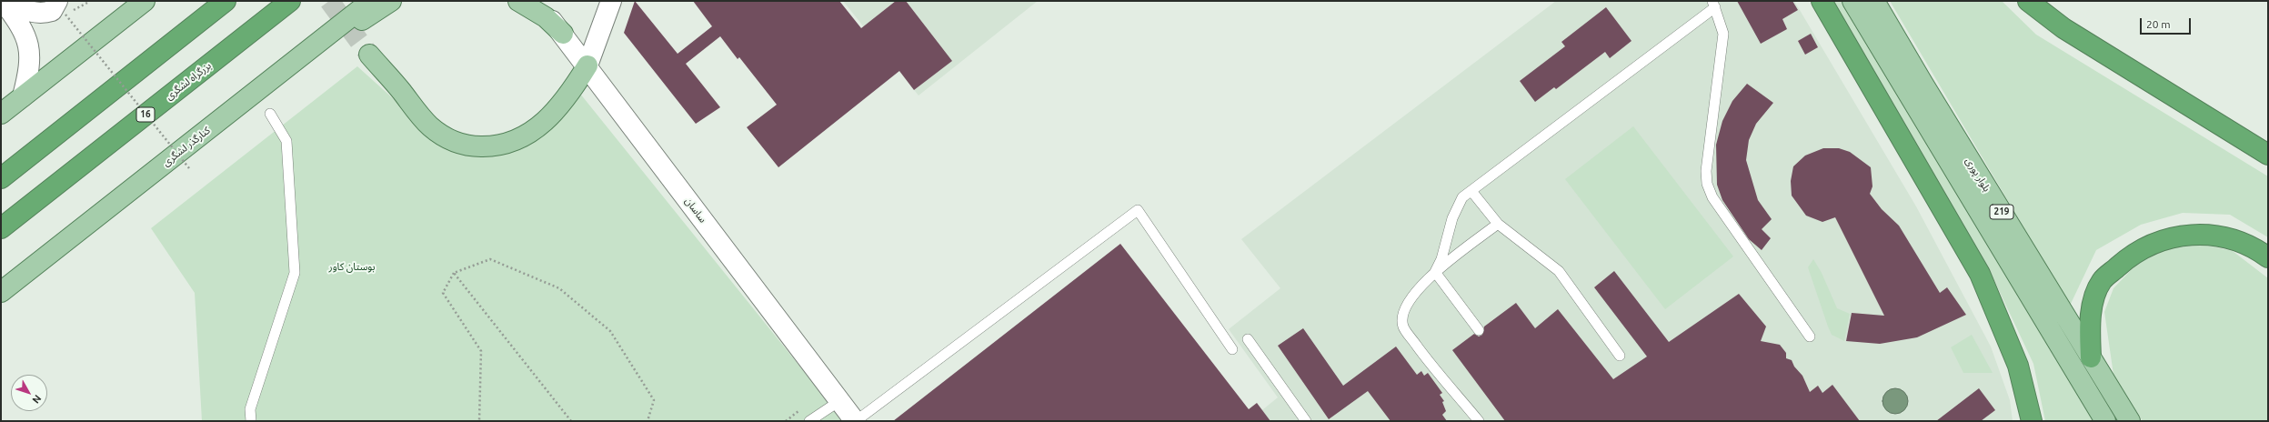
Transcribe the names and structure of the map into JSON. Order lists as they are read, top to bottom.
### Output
{
  "streets": {
    "highway": ["بزرگراه لشگری", "16"],
    "main road": ["کنارگذر لشگری", "بلوار پوری", "219"],
    "street": ["ساسان"]
  },
  "parks": ["بوستان کاور"],
  "scale_bar": "20 m",
  "north": "bottom right"
}
